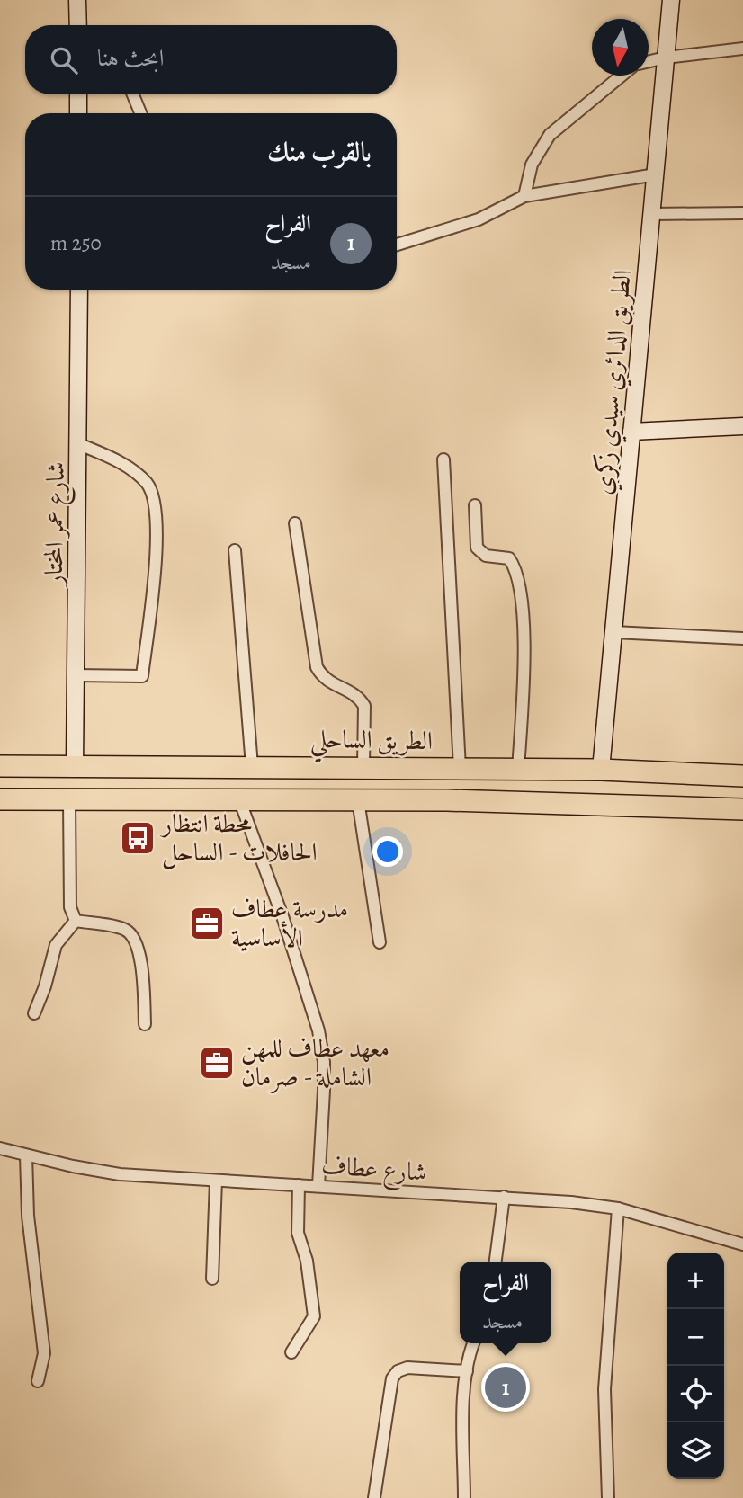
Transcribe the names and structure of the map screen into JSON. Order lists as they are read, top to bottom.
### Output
{
  "streets": {
    "highway": ["الطريق الساحلي"],
    "street": ["الطريق الدائري سيدي زكري", "شارع عمر المختار", "شارع عطاف"]
  },
  "crossings": [
    ["الطريق الدائري سيدي زكري", "الطريق الساحلي"],
    ["شارع عمر المختار", "الطريق الساحلي"]
  ],
  "places": {
    "bus stop": ["محطة انتظار الحافلات - الساحل"],
    "office": ["مدرسة عطاف الأساسية", "معهد عطاف للمهن الشاملة - صرمان"]
  },
  "north": "bottom",
  "page": {
    "search": "ابحث هنا",
    "heading": "بالقرب منك",
    "list": [
      {
        "mark": "1",
        "name": "الفراح",
        "note": "مسجد",
        "value": "250 m"
      }
    ],
    "map_buttons": ["+", "−"],
    "popup": ["الفراح", "مسجد"],
    "pins": "1"
  }
}
